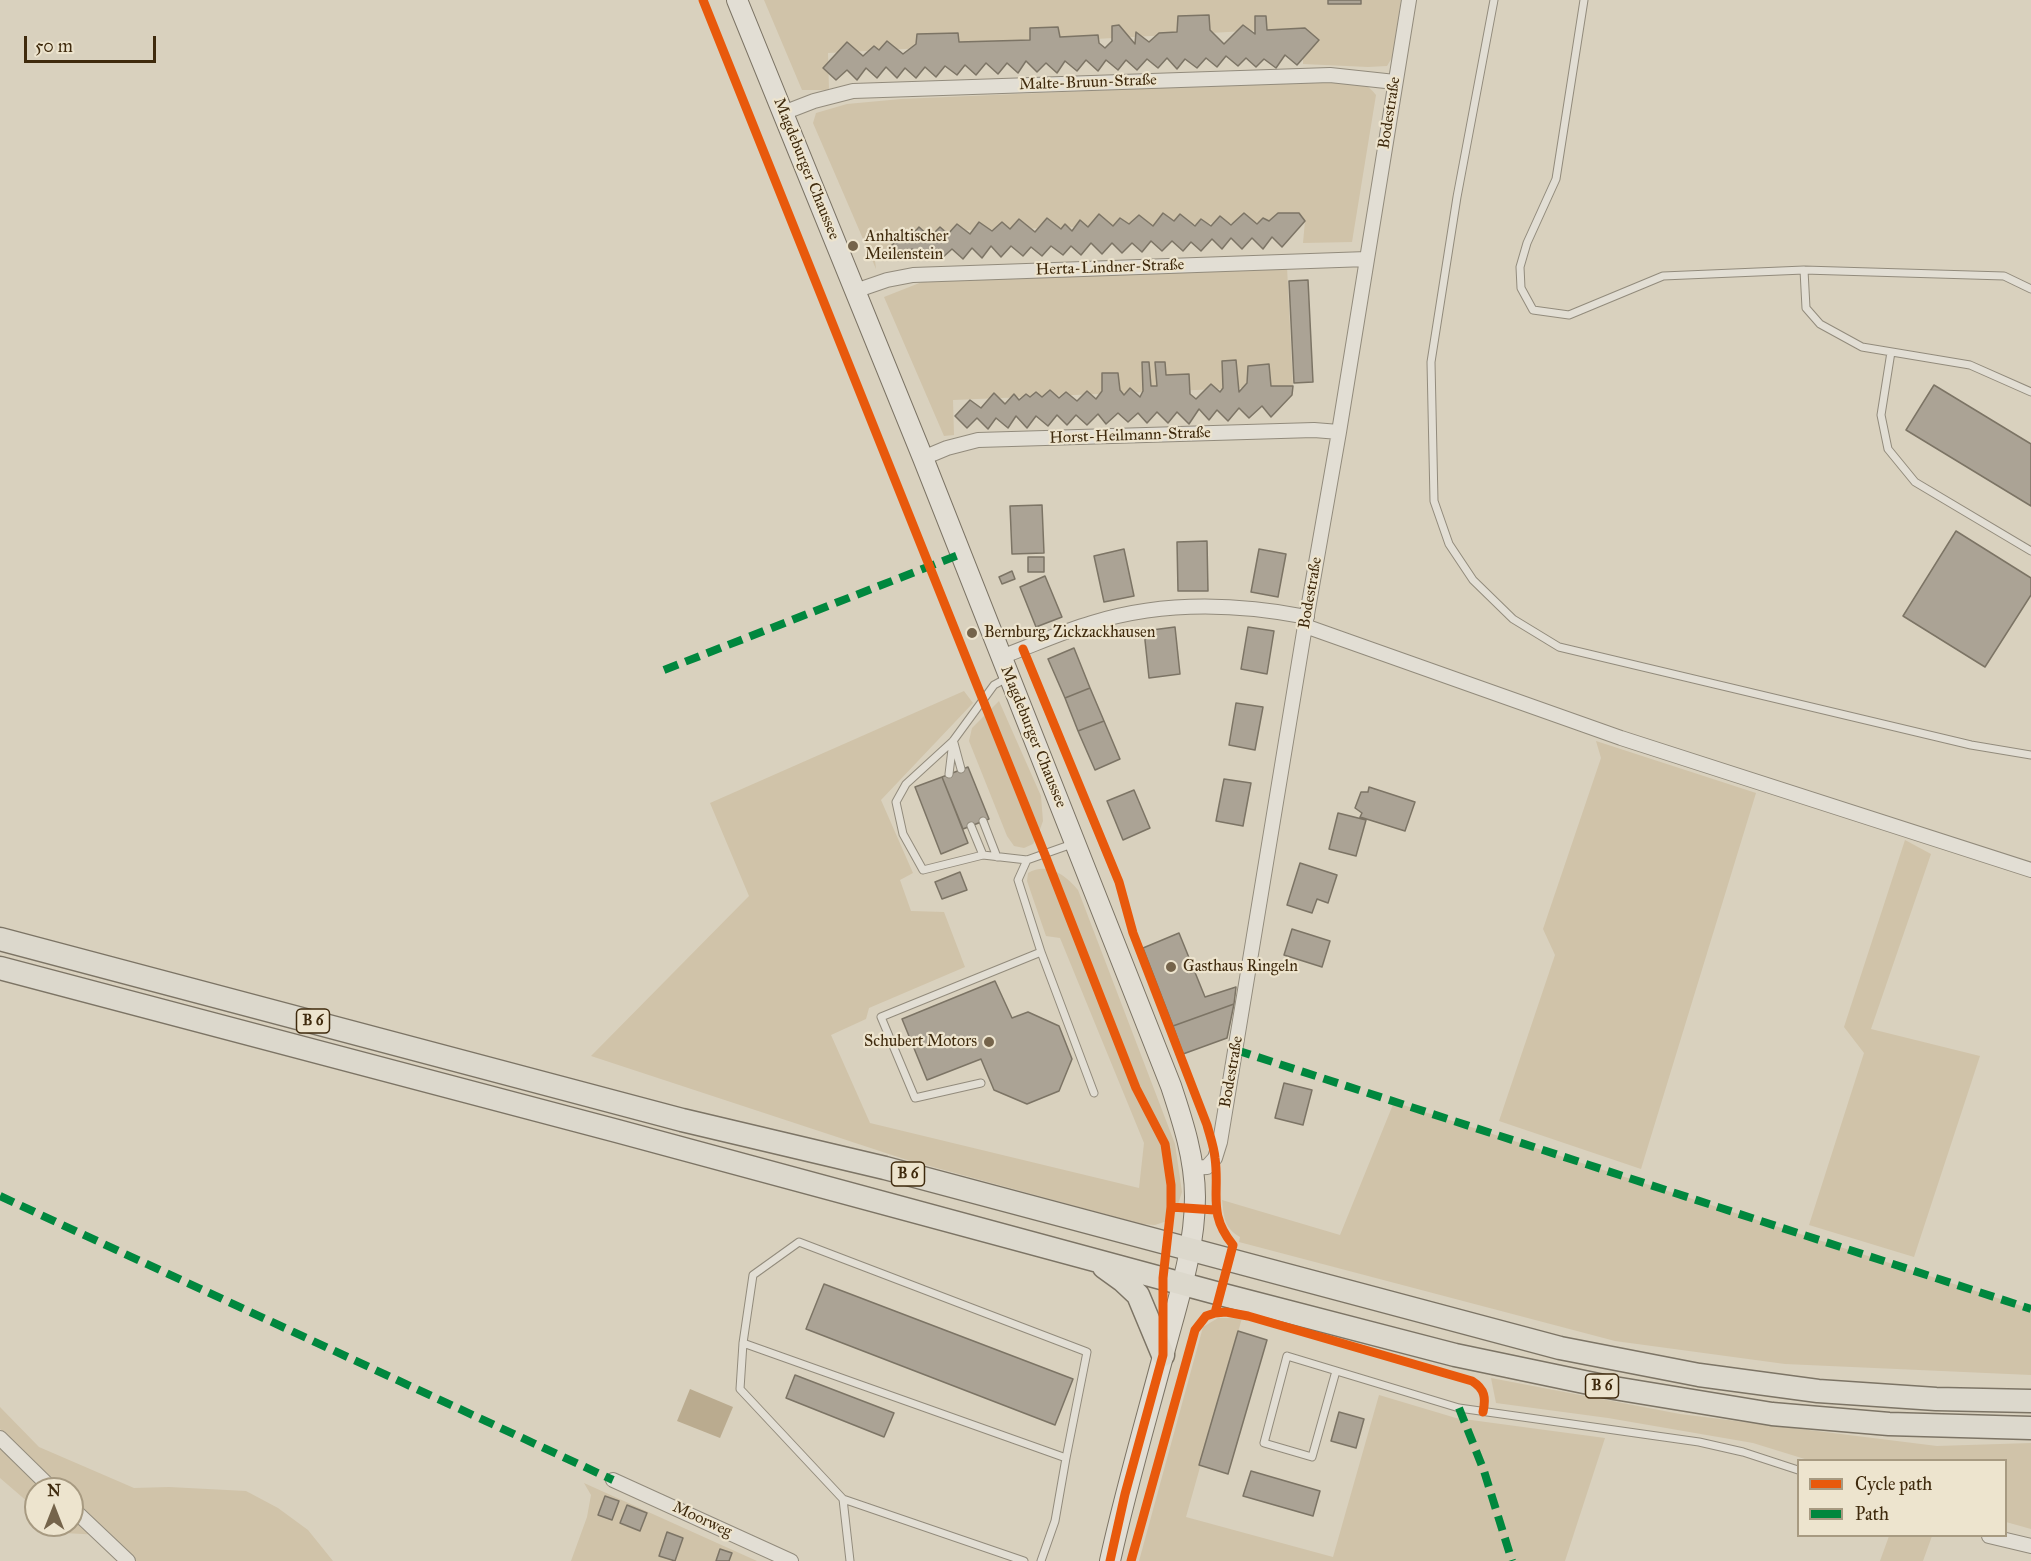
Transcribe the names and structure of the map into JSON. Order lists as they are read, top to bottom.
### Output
{
  "streets": {
    "main road": ["Magdeburger Chaussee", "B 6"],
    "street": [
      "Malte-Bruun-Straße",
      "Bodestraße",
      "Herta-Lindner-Straße",
      "Horst-Heilmann-Straße",
      "Moorweg"
    ]
  },
  "crossings": [
    ["Malte-Bruun-Straße", "Bodestraße"],
    ["Malte-Bruun-Straße", "Magdeburger Chaussee"],
    ["Bodestraße", "Magdeburger Chaussee"],
    ["Bodestraße", "Herta-Lindner-Straße"],
    ["Bodestraße", "Horst-Heilmann-Straße"],
    ["Magdeburger Chaussee", "Herta-Lindner-Straße"],
    ["Magdeburger Chaussee", "Horst-Heilmann-Straße"],
    ["Magdeburger Chaussee", "B 6"]
  ],
  "places": [
    "Anhaltischer Meilenstein",
    "Bernburg, Zickzackhausen",
    "Gasthaus Ringeln",
    "Schubert Motors"
  ],
  "legend": ["Cycle path", "Path"],
  "scale_bar": "50 m",
  "north": "top"
}
